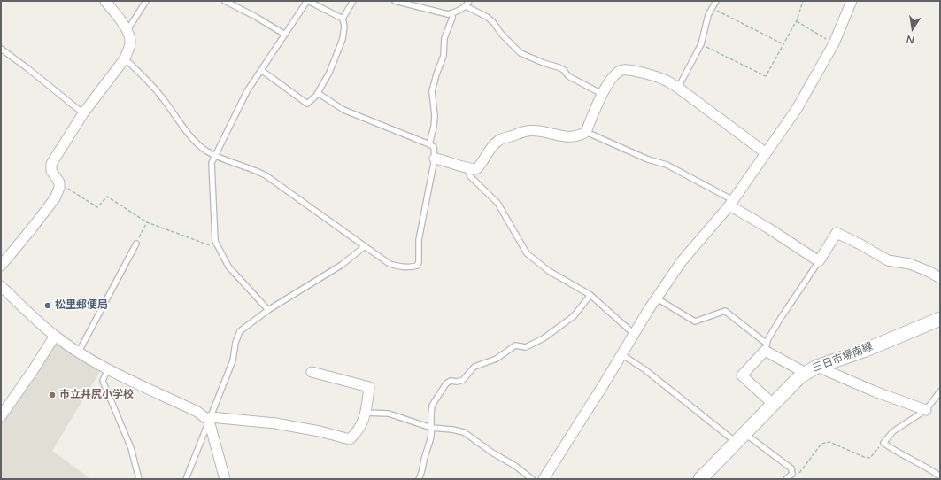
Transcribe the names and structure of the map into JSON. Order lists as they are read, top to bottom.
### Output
{
  "streets": {
    "main road": ["三日市場南線"]
  },
  "places": ["松里郵便局", "市立井尻小学校"],
  "north": "bottom"
}
